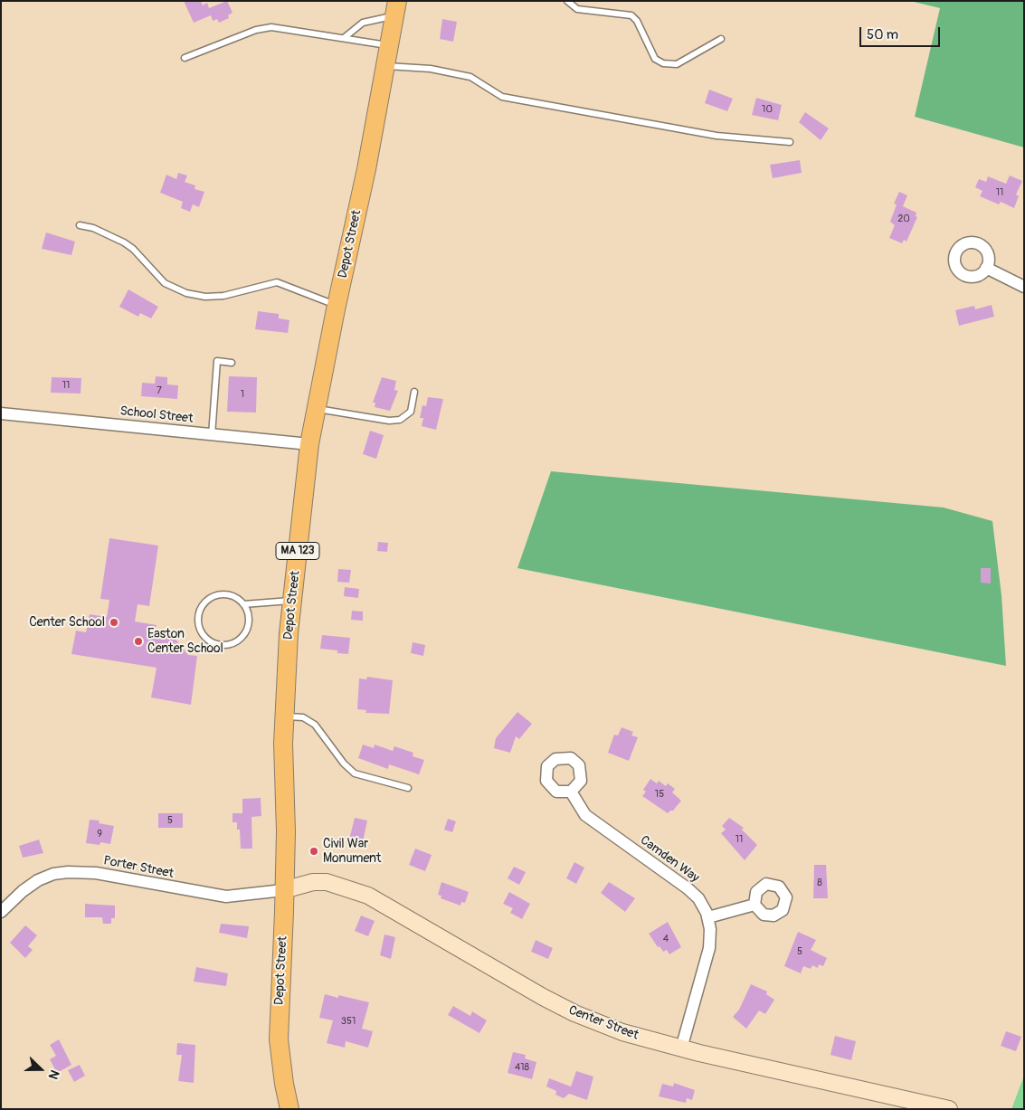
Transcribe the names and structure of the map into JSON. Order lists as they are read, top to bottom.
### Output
{
  "streets": {
    "highway": ["Depot Street", "MA 123"],
    "main road": ["Center Street"],
    "street": ["School Street", "Camden Way", "Porter Street"]
  },
  "crossings": [
    ["Depot Street", "School Street"],
    ["Depot Street", "Porter Street"],
    ["Depot Street", "Center Street"],
    ["Camden Way", "Center Street"],
    ["Porter Street", "Center Street"]
  ],
  "places": ["Center School", "Easton Center School", "Civil War Monument"],
  "house_numbers": [
    "10",
    "11",
    "20",
    "11",
    "7",
    "1",
    "15",
    "5",
    "9",
    "11",
    "8",
    "4",
    "5",
    "351",
    "418"
  ],
  "scale_bar": "50 m",
  "north": "right"
}
